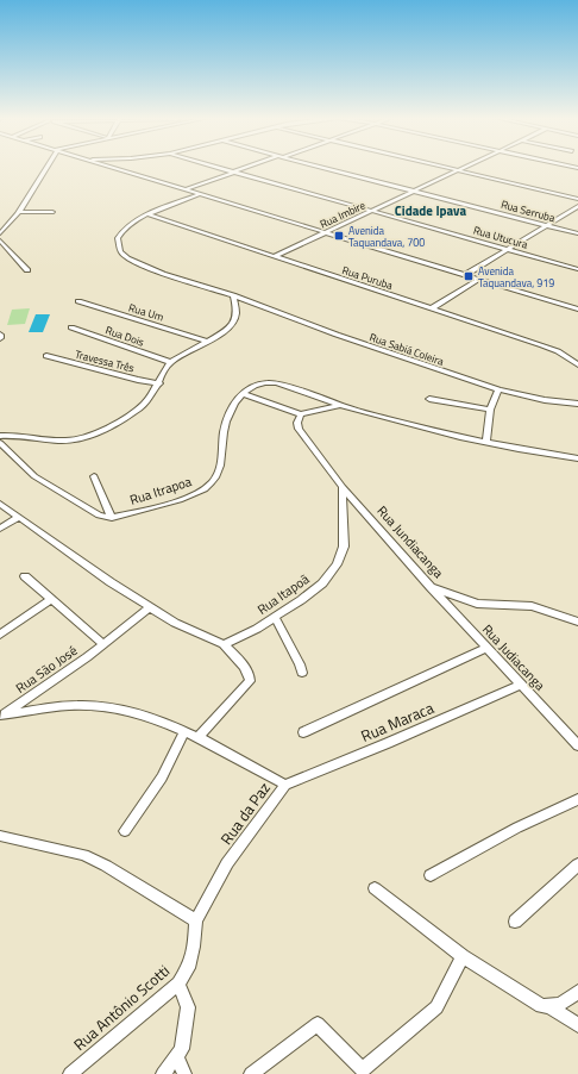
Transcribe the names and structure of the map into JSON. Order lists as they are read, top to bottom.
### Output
{
  "streets": {
    "street": [
      "Rua Serruba",
      "Rua Imbire",
      "Rua Utucura",
      "Rua Puruba",
      "Rua Um",
      "Rua Dois",
      "Rua Sabiá Coleira",
      "Travessa Três",
      "Rua Itrapoa",
      "Rua Jundiacanga",
      "Rua Itapoã",
      "Rua Judiacanga",
      "Rua São José",
      "Rua Maraca",
      "Rua da Paz",
      "Rua Antônio Scotti"
    ]
  },
  "crossings": [
    ["Rua Serruba", "Rua Imbire"],
    ["Rua Imbire", "Rua Utucura"],
    ["Rua Imbire", "Rua Puruba"],
    ["Rua Jundiacanga", "Rua Itapoã"],
    ["Rua Jundiacanga", "Rua Judiacanga"],
    ["Rua Judiacanga", "Rua Maraca"],
    ["Rua São José", "Rua da Paz"],
    ["Rua Maraca", "Rua da Paz"],
    ["Rua da Paz", "Rua Antônio Scotti"]
  ],
  "districts": ["Cidade Ipava"],
  "places": {
    "transit": ["Avenida Taquandava, 700", "Avenida Taquandava, 919"]
  }
}
